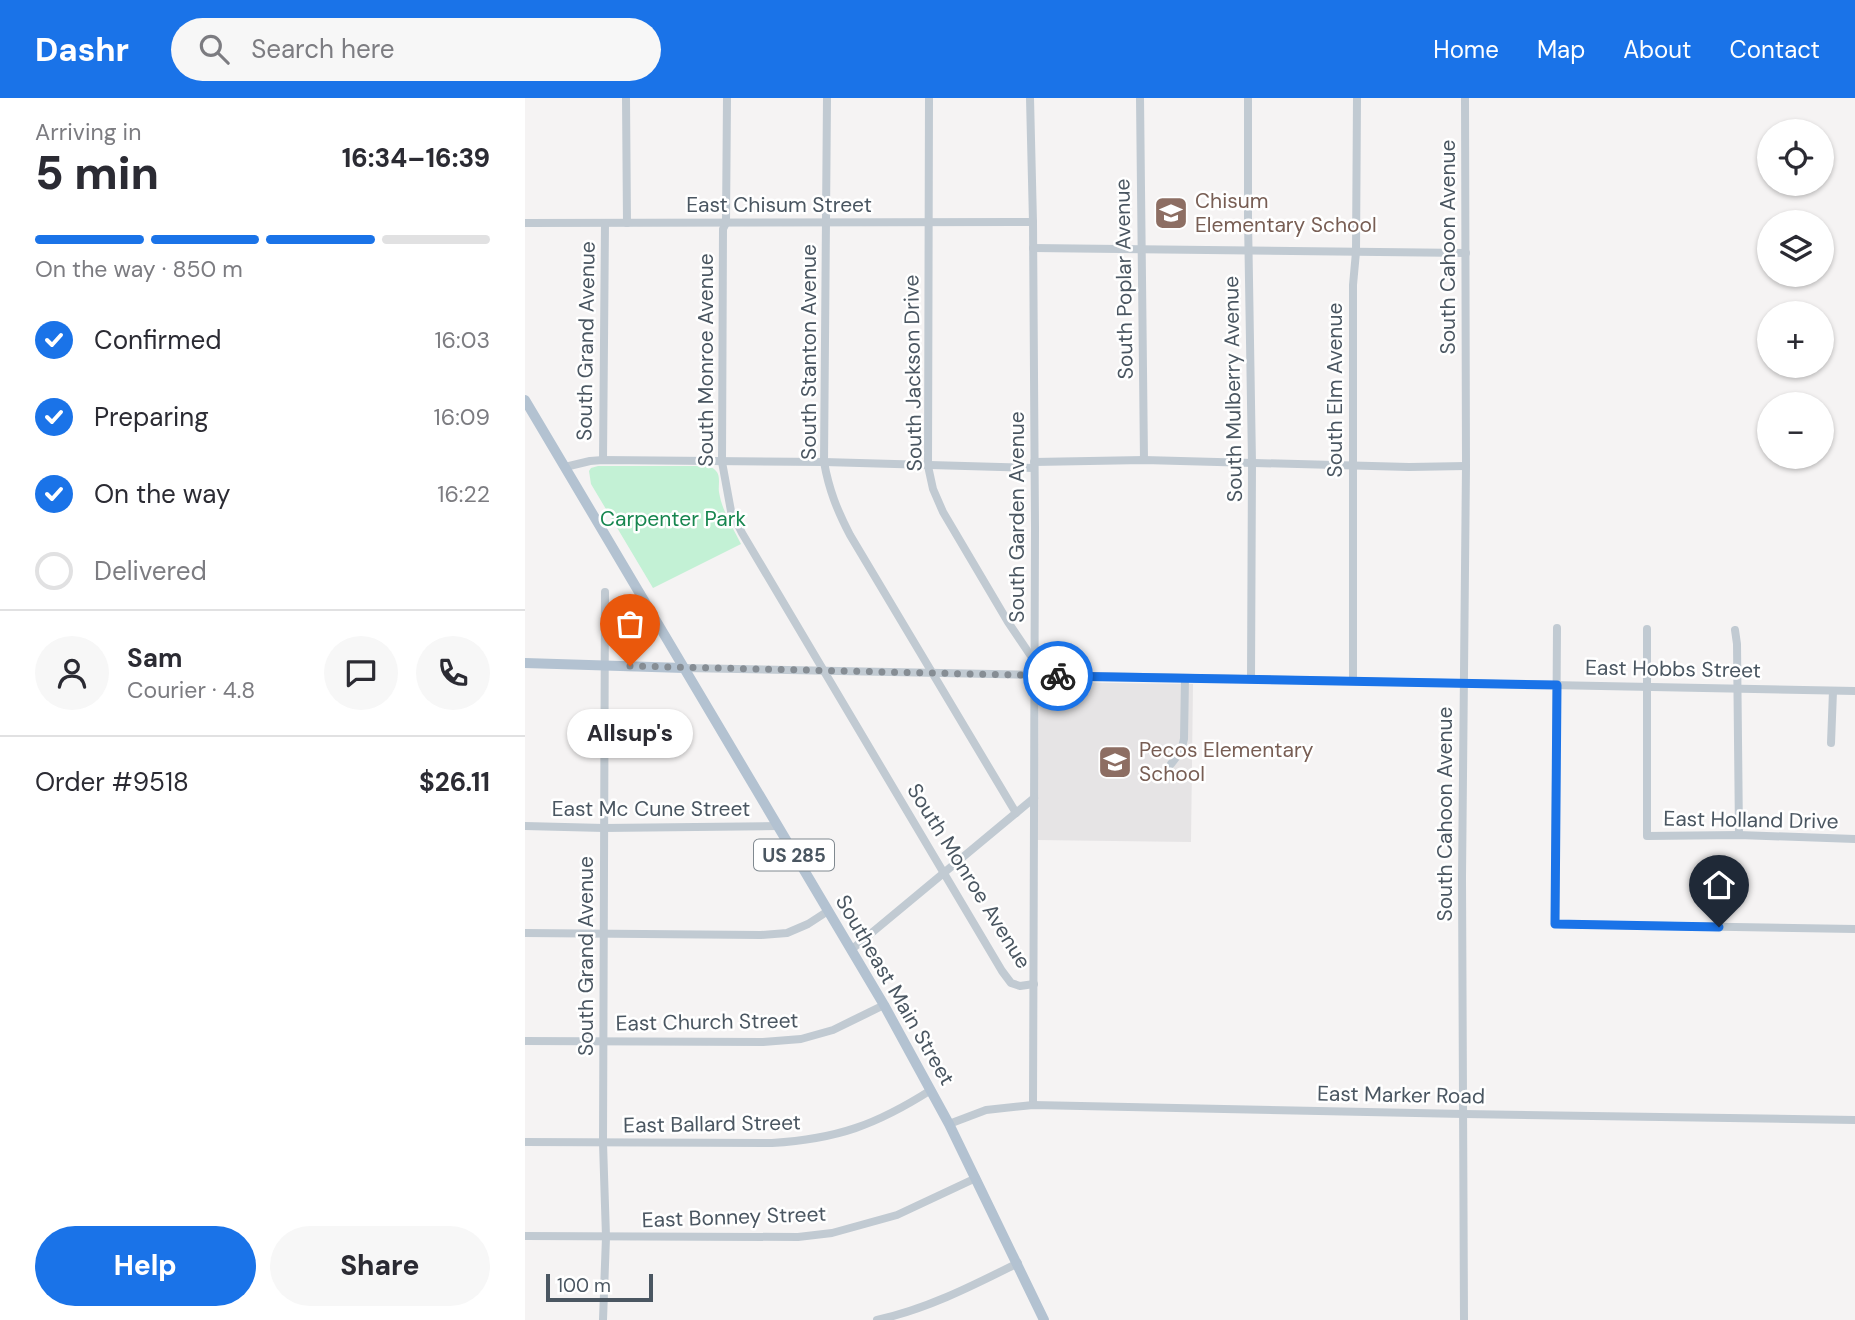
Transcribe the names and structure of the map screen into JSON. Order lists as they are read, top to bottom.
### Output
{
  "streets": {
    "main road": ["East Hobbs Street", "US 285", "Southeast Main Street"],
    "street": [
      "East Chisum Street",
      "South Cahoon Avenue",
      "South Poplar Avenue",
      "South Grand Avenue",
      "South Stanton Avenue",
      "South Monroe Avenue",
      "South Jackson Drive",
      "South Mulberry Avenue",
      "South Elm Avenue",
      "South Garden Avenue",
      "East Mc Cune Street",
      "East Holland Drive",
      "East Church Street",
      "East Marker Road",
      "East Ballard Street",
      "East Bonney Street"
    ]
  },
  "crossings": [
    ["East Chisum Street", "South Grand Avenue"],
    ["East Chisum Street", "South Stanton Avenue"],
    ["East Chisum Street", "South Monroe Avenue"],
    ["East Chisum Street", "South Jackson Drive"],
    ["East Chisum Street", "South Garden Avenue"],
    ["South Cahoon Avenue", "East Hobbs Street"],
    ["South Cahoon Avenue", "East Marker Road"],
    ["South Grand Avenue", "East Hobbs Street"],
    ["South Grand Avenue", "East Mc Cune Street"],
    ["South Grand Avenue", "East Church Street"],
    ["South Grand Avenue", "East Ballard Street"],
    ["South Grand Avenue", "East Bonney Street"],
    ["South Stanton Avenue", "East Hobbs Street"],
    ["South Monroe Avenue", "South Garden Avenue"],
    ["South Monroe Avenue", "East Hobbs Street"],
    ["South Jackson Drive", "South Garden Avenue"],
    ["South Mulberry Avenue", "East Hobbs Street"],
    ["South Elm Avenue", "East Hobbs Street"],
    ["South Garden Avenue", "East Hobbs Street"],
    ["South Garden Avenue", "East Marker Road"],
    ["East Hobbs Street", "East Holland Drive"],
    ["East Hobbs Street", "Southeast Main Street"],
    ["East Mc Cune Street", "Southeast Main Street"],
    ["Southeast Main Street", "East Church Street"],
    ["Southeast Main Street", "East Marker Road"],
    ["Southeast Main Street", "East Ballard Street"],
    ["Southeast Main Street", "East Bonney Street"]
  ],
  "parks": ["Carpenter Park"],
  "places": {
    "school or university": ["Chisum Elementary School", "Pecos Elementary School"],
    "other": ["Allsup's"]
  },
  "scale_bar": "100 m",
  "page": {
    "header": "Dashr",
    "search": "Search here",
    "nav": [
      "Home",
      "Map",
      "About",
      "Contact"
    ],
    "heading": ["5 min", "Arriving in", "16:34–16:39"],
    "panel": [
      "Sam",
      "Courier · 4.8",
      "Order #9518",
      "$26.11"
    ],
    "map_buttons": ["+", "−"],
    "bar": "On the way · 850 m",
    "list": [
      ["Confirmed", "16:03"],
      ["Preparing", "16:09"],
      ["On the way", "16:22"],
      "Delivered"
    ],
    "bubble": "Allsup's",
    "buttons": ["Help", "Share"],
    "scale": "100 m"
  }
}
